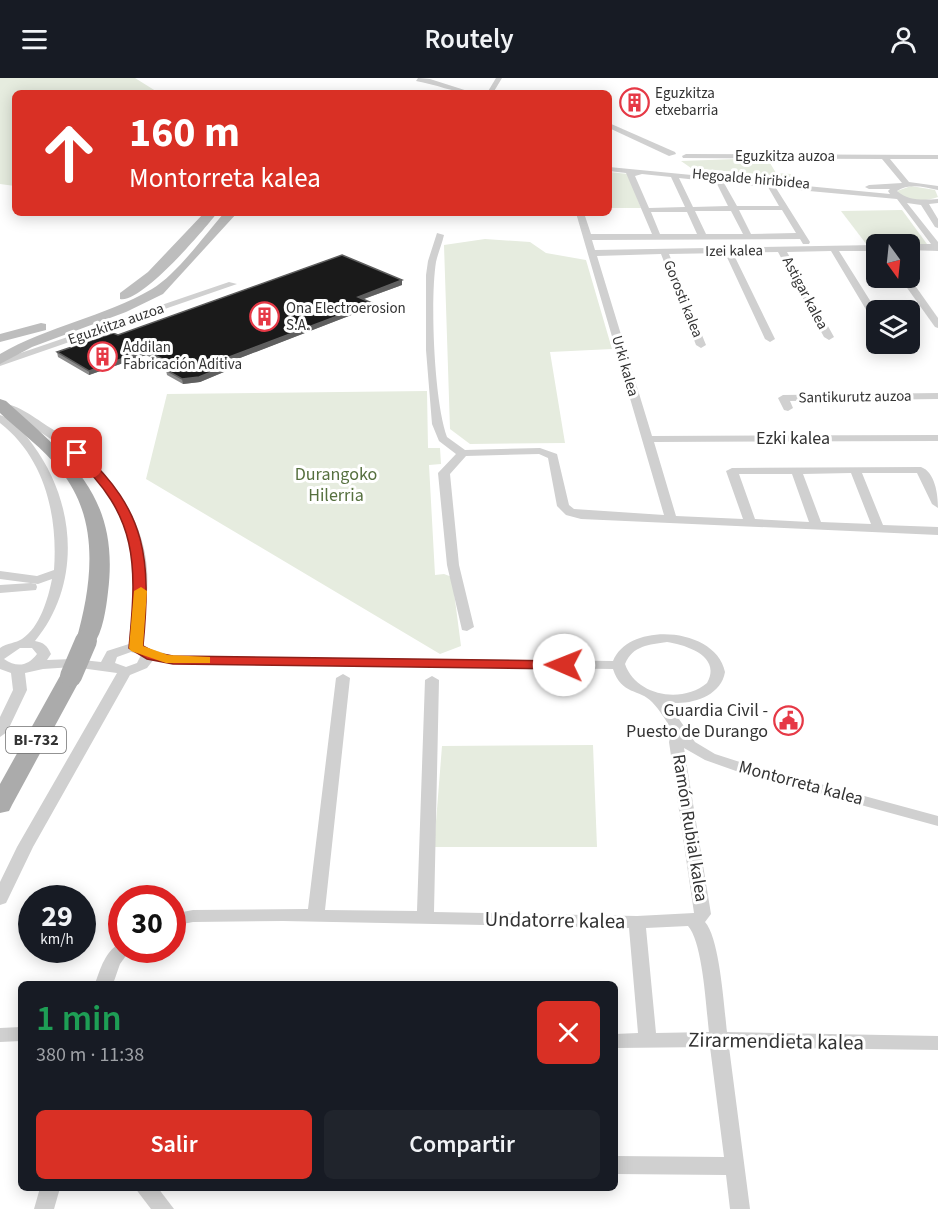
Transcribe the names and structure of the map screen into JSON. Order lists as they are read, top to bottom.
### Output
{
  "streets": {
    "main road": ["BI-732"],
    "street": [
      "Eguzkitza auzoa",
      "Hegoalde hiribidea",
      "Izei kalea",
      "Astigar kalea",
      "Gorosti kalea",
      "Urki kalea",
      "Santikurutz auzoa",
      "Ezki kalea",
      "Montorreta kalea",
      "Ramón Rubial kalea",
      "Undatorre kalea",
      "Zirarmendieta kalea"
    ]
  },
  "crossings": [
    ["Izei kalea", "Astigar kalea"],
    ["Izei kalea", "Gorosti kalea"],
    ["Izei kalea", "Urki kalea"],
    ["Urki kalea", "Ezki kalea"],
    ["Montorreta kalea", "Ramón Rubial kalea"],
    ["Ramón Rubial kalea", "Zirarmendieta kalea"],
    ["Undatorre kalea", "Zirarmendieta kalea"]
  ],
  "parks": ["Durangoko Hilerria"],
  "places": {
    "building": ["Eguzkitza etxebarria", "Ona Electroerosion S.A.", "Addilan Fabricación Aditiva"],
    "public building": ["Guardia Civil - Puesto de Durango"]
  },
  "north": "bottom",
  "page": {
    "header": "Routely",
    "turn": ["160 m", "Montorreta kalea"],
    "speed": "29 km/h",
    "limit": "30",
    "heading": ["1 min", "380 m · 11:38"],
    "buttons": ["Salir", "Compartir"]
  }
}
